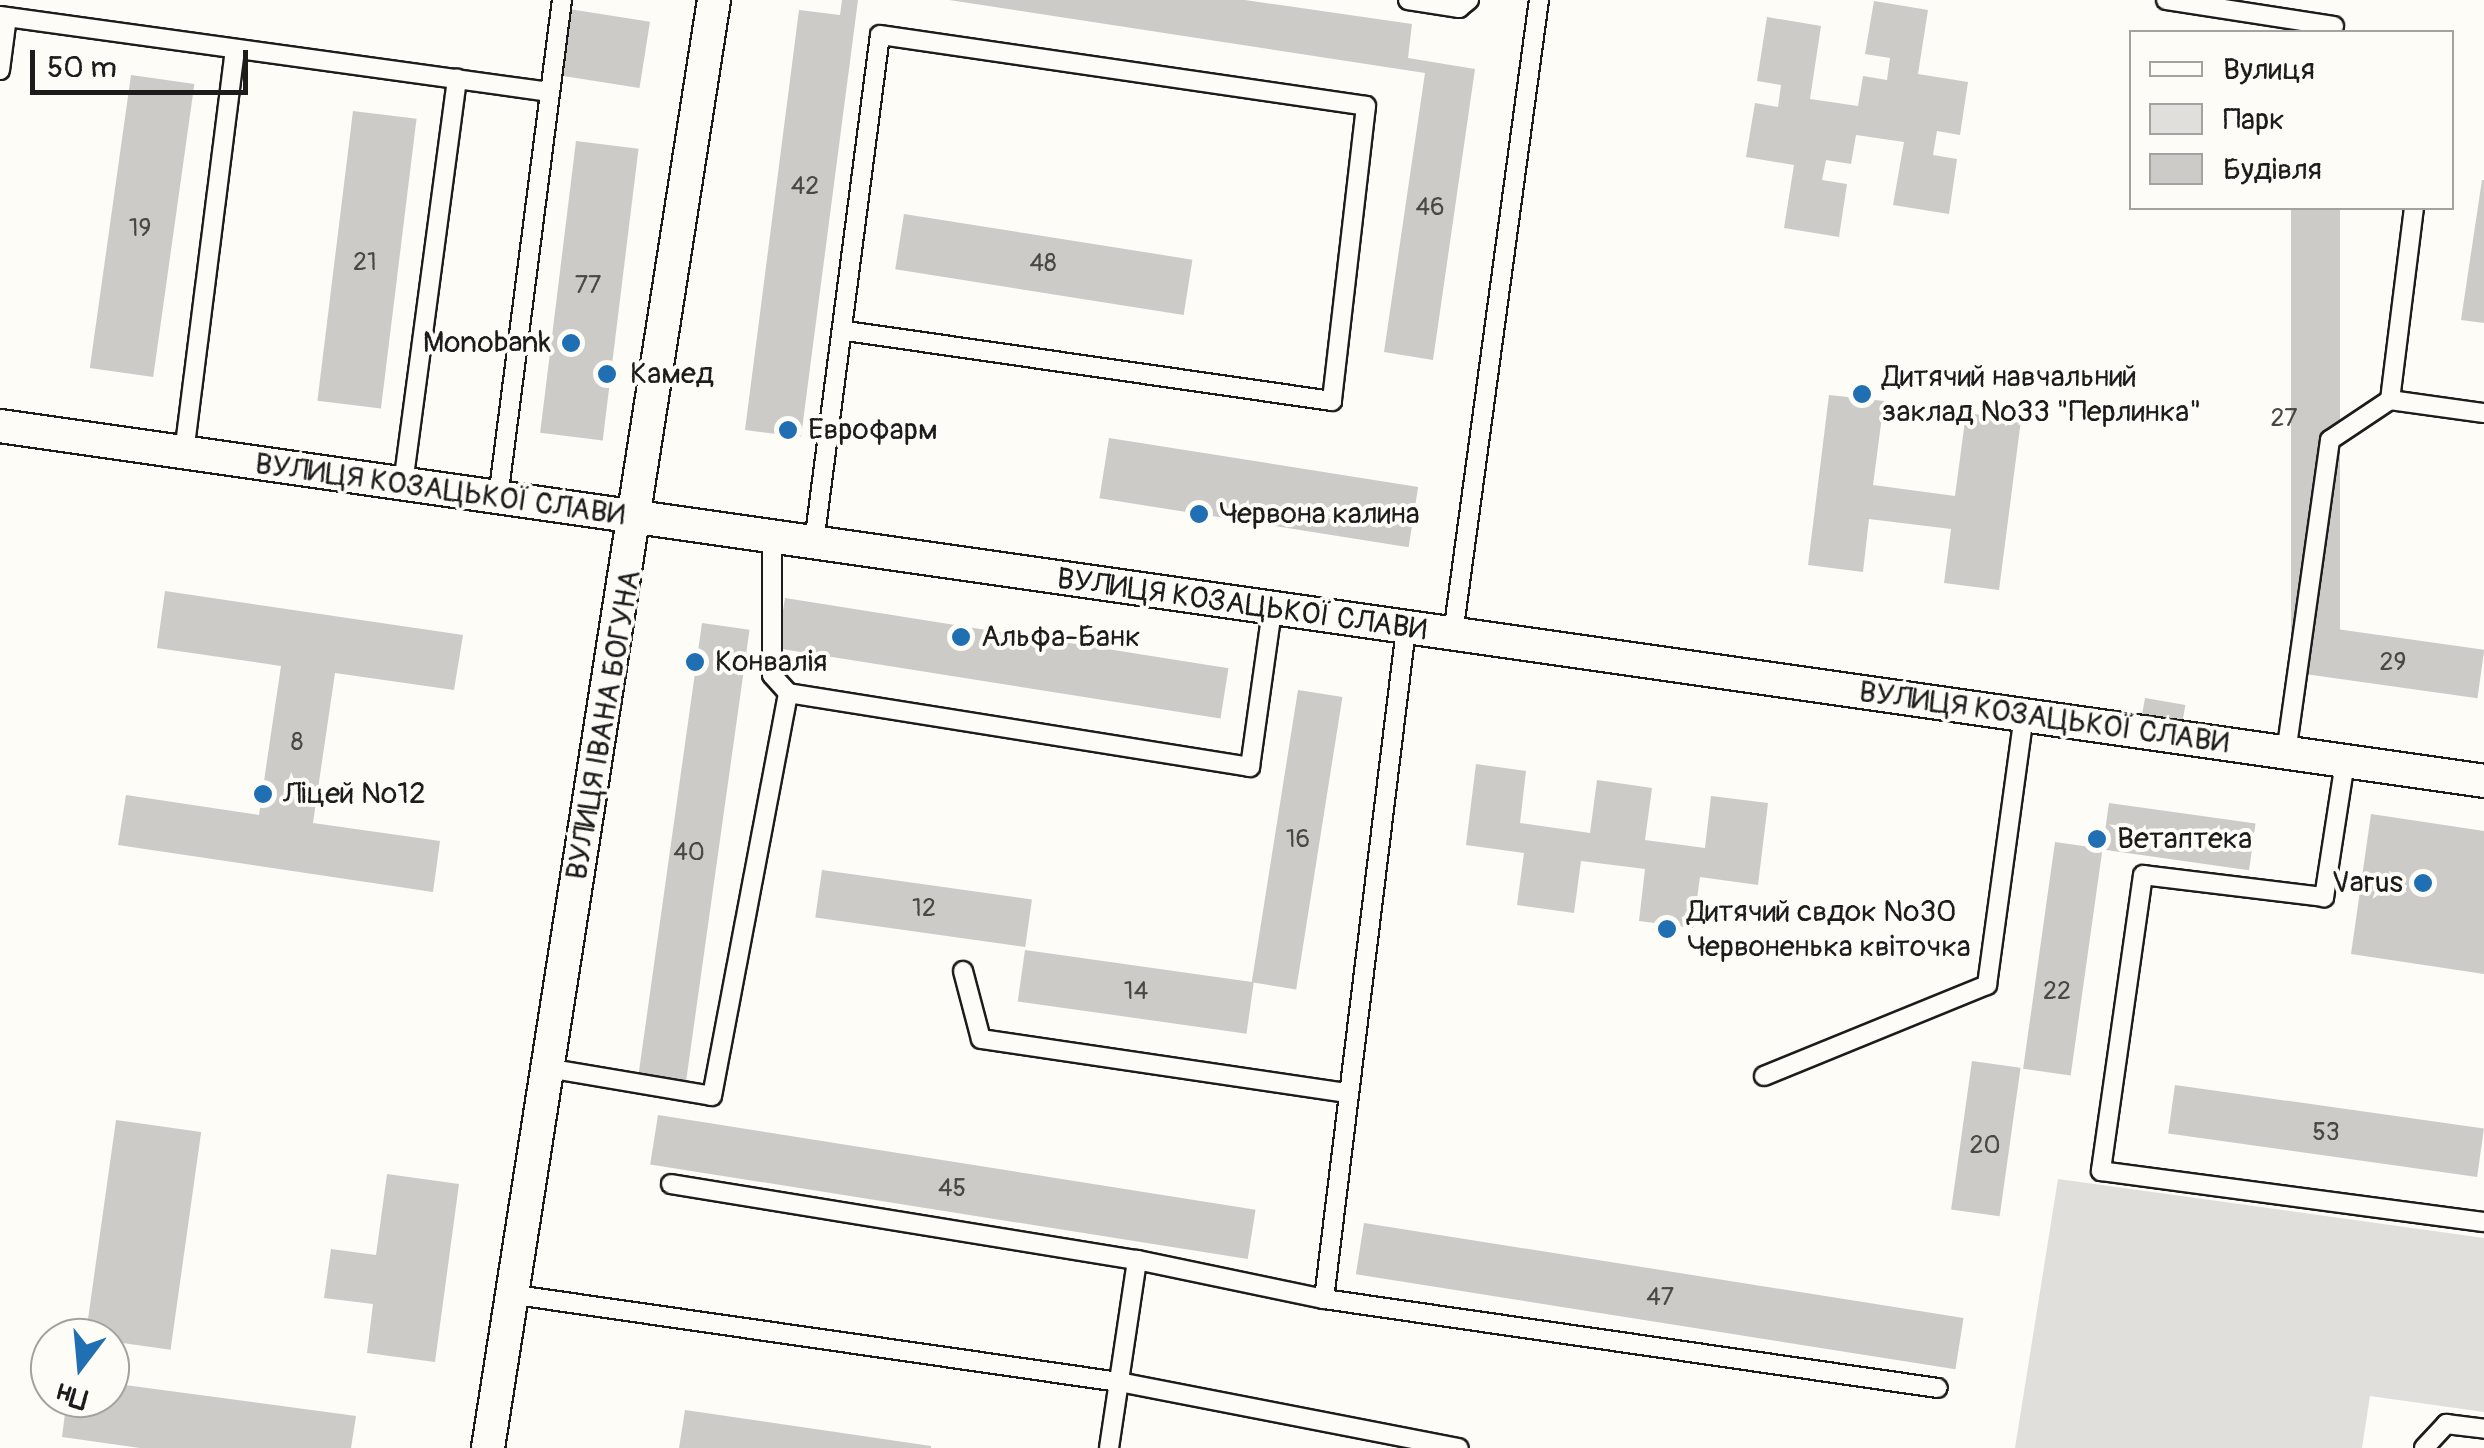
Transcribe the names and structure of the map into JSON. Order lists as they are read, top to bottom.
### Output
{
  "streets": {
    "street": ["ВУЛИЦЯ КОЗАЦЬКОЇ СЛАВИ", "ВУЛИЦЯ ІВАНА БОГУНА"]
  },
  "crossings": [
    ["ВУЛИЦЯ КОЗАЦЬКОЇ СЛАВИ", "ВУЛИЦЯ ІВАНА БОГУНА"]
  ],
  "places": [
    "Monobank",
    "Камед",
    "Дитячий навчальний заклад №33 \"Перлинка\"",
    "Еврофарм",
    "Червона калина",
    "Альфа-Банк",
    "Конвалія",
    "Ліцей №12",
    "Ветаптека",
    "Varus",
    "Дитячий свдок №30 Червоненька квіточка"
  ],
  "house_numbers": [
    "42",
    "46",
    "19",
    "21",
    "48",
    "77",
    "27",
    "29",
    "8",
    "16",
    "40",
    "12",
    "14",
    "22",
    "53",
    "20",
    "45",
    "47"
  ],
  "legend": ["Вулиця", "Парк", "Будівля"],
  "scale_bar": "50 m",
  "north": "bottom"
}
